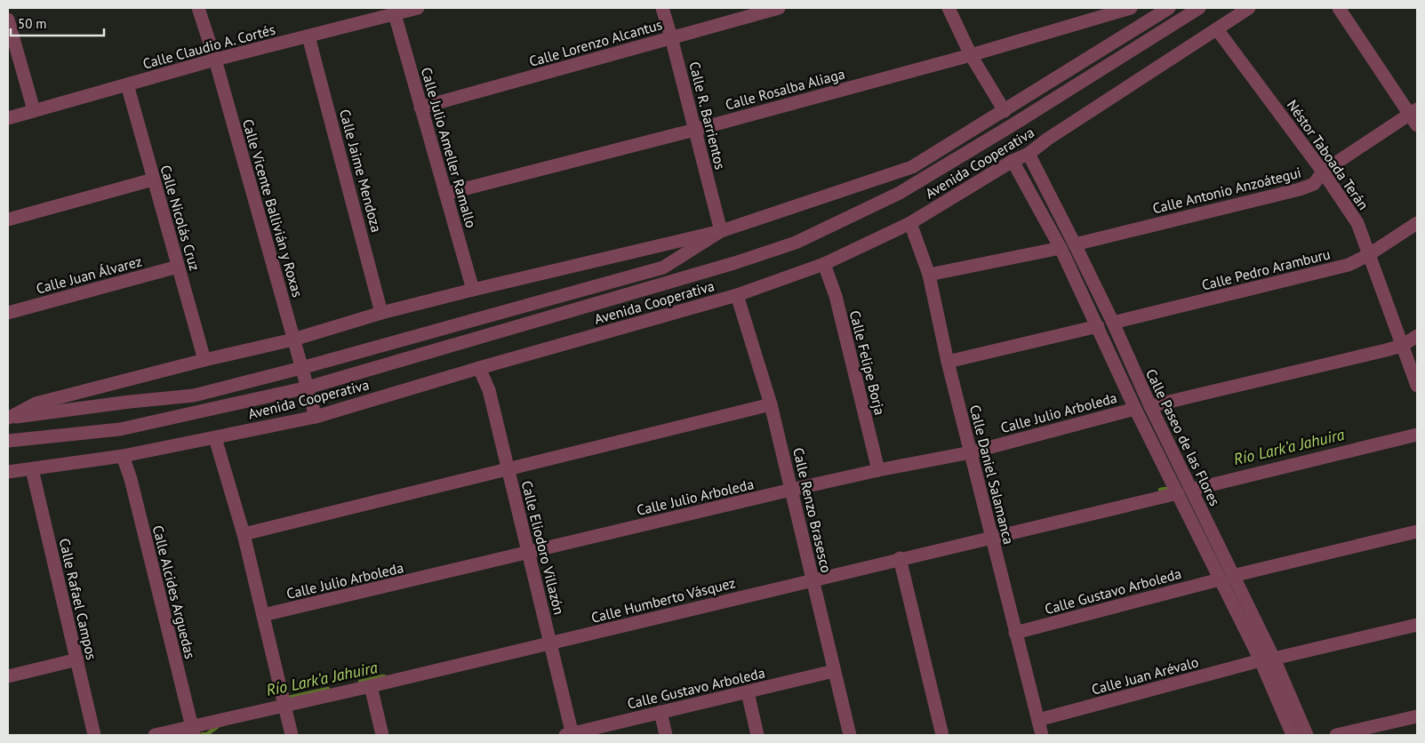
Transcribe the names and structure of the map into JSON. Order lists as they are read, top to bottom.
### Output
{
  "streets": {
    "street": [
      "Calle Lorenzo Alcantus",
      "Calle Claudio A. Cortés",
      "Calle Rosalba Aliaga",
      "Calle R. Barrientos",
      "Calle Julio Ameller Ramallo",
      "Néstor Taboada Terán",
      "Avenida Cooperativa",
      "Calle Jaime Mendoza",
      "Calle Antonio Anzoátegui",
      "Calle Vicente Ballivián y Roxas",
      "Calle Nicolás Cruz",
      "Calle Pedro Aramburu",
      "Calle Juan Álvarez",
      "Calle Felipe Borja",
      "Calle Julio Arboleda",
      "Calle Paseo de las Flores",
      "Calle Daniel Salamanca",
      "Calle Renzo Brasesco",
      "Calle Eliodoro Villazón",
      "Calle Gustavo Arboleda",
      "Calle Alcides Arguedas",
      "Calle Rafael Campos",
      "Calle Humberto Vásquez",
      "Calle Juan Arévalo"
    ]
  },
  "crossings": [
    ["Calle Lorenzo Alcantus", "Calle R. Barrientos"],
    ["Calle Lorenzo Alcantus", "Calle Julio Ameller Ramallo"],
    ["Calle Claudio A. Cortés", "Calle Julio Ameller Ramallo"],
    ["Calle Claudio A. Cortés", "Calle Jaime Mendoza"],
    ["Calle Claudio A. Cortés", "Calle Vicente Ballivián y Roxas"],
    ["Calle Claudio A. Cortés", "Calle Nicolás Cruz"],
    ["Calle Rosalba Aliaga", "Calle R. Barrientos"],
    ["Calle Rosalba Aliaga", "Calle Julio Ameller Ramallo"],
    ["Néstor Taboada Terán", "Avenida Cooperativa"],
    ["Néstor Taboada Terán", "Calle Antonio Anzoátegui"],
    ["Néstor Taboada Terán", "Calle Pedro Aramburu"],
    ["Avenida Cooperativa", "Calle Vicente Ballivián y Roxas"],
    ["Avenida Cooperativa", "Calle Felipe Borja"],
    ["Avenida Cooperativa", "Calle Paseo de las Flores"],
    ["Avenida Cooperativa", "Calle Daniel Salamanca"],
    ["Avenida Cooperativa", "Calle Renzo Brasesco"],
    ["Avenida Cooperativa", "Calle Eliodoro Villazón"],
    ["Avenida Cooperativa", "Calle Alcides Arguedas"],
    ["Avenida Cooperativa", "Calle Rafael Campos"],
    ["Calle Antonio Anzoátegui", "Calle Paseo de las Flores"],
    ["Calle Nicolás Cruz", "Calle Juan Álvarez"],
    ["Calle Pedro Aramburu", "Calle Paseo de las Flores"],
    ["Calle Felipe Borja", "Calle Julio Arboleda"],
    ["Calle Julio Arboleda", "Calle Paseo de las Flores"],
    ["Calle Julio Arboleda", "Calle Daniel Salamanca"],
    ["Calle Julio Arboleda", "Calle Renzo Brasesco"],
    ["Calle Julio Arboleda", "Calle Eliodoro Villazón"],
    ["Calle Paseo de las Flores", "Calle Gustavo Arboleda"],
    ["Calle Paseo de las Flores", "Calle Humberto Vásquez"],
    ["Calle Paseo de las Flores", "Calle Juan Arévalo"],
    ["Calle Daniel Salamanca", "Calle Gustavo Arboleda"],
    ["Calle Daniel Salamanca", "Calle Humberto Vásquez"],
    ["Calle Daniel Salamanca", "Calle Juan Arévalo"],
    ["Calle Renzo Brasesco", "Calle Gustavo Arboleda"],
    ["Calle Renzo Brasesco", "Calle Humberto Vásquez"],
    ["Calle Eliodoro Villazón", "Calle Gustavo Arboleda"],
    ["Calle Eliodoro Villazón", "Calle Humberto Vásquez"],
    ["Calle Alcides Arguedas", "Calle Humberto Vásquez"]
  ],
  "water": ["Río Lark’a Jahuira"],
  "scale_bar": "50 m"
}
